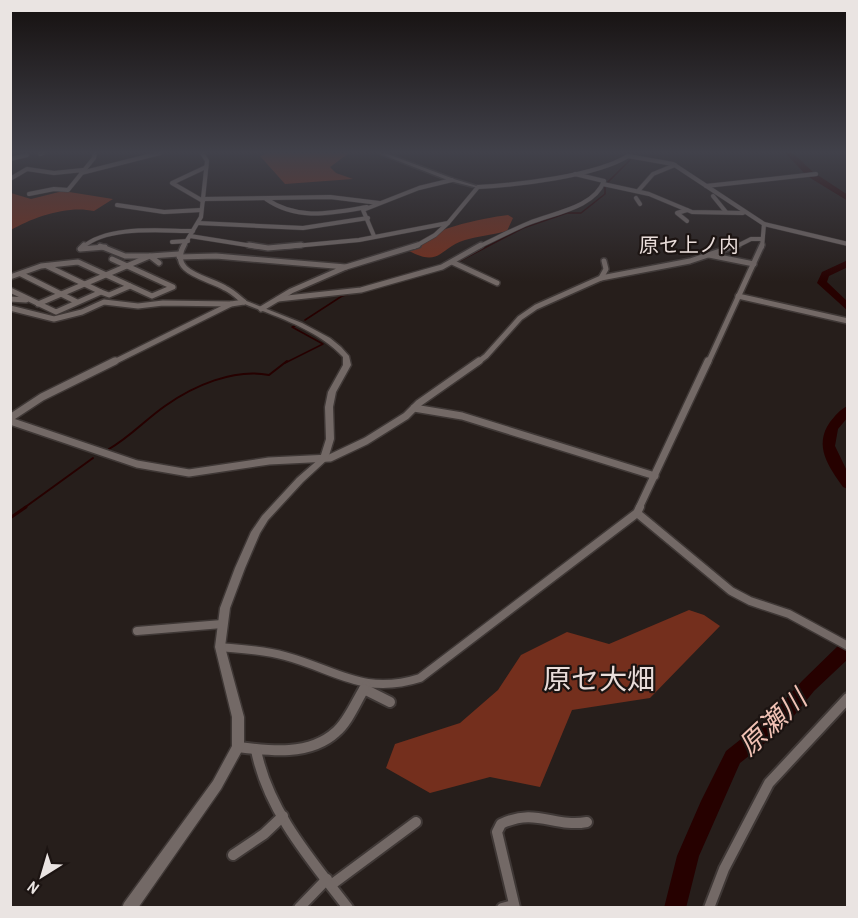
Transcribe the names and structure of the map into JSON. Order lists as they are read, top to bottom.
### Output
{
  "districts": ["原セ上ノ内", "原セ大畑"],
  "water": ["原瀬川"],
  "north": "bottom left"
}
